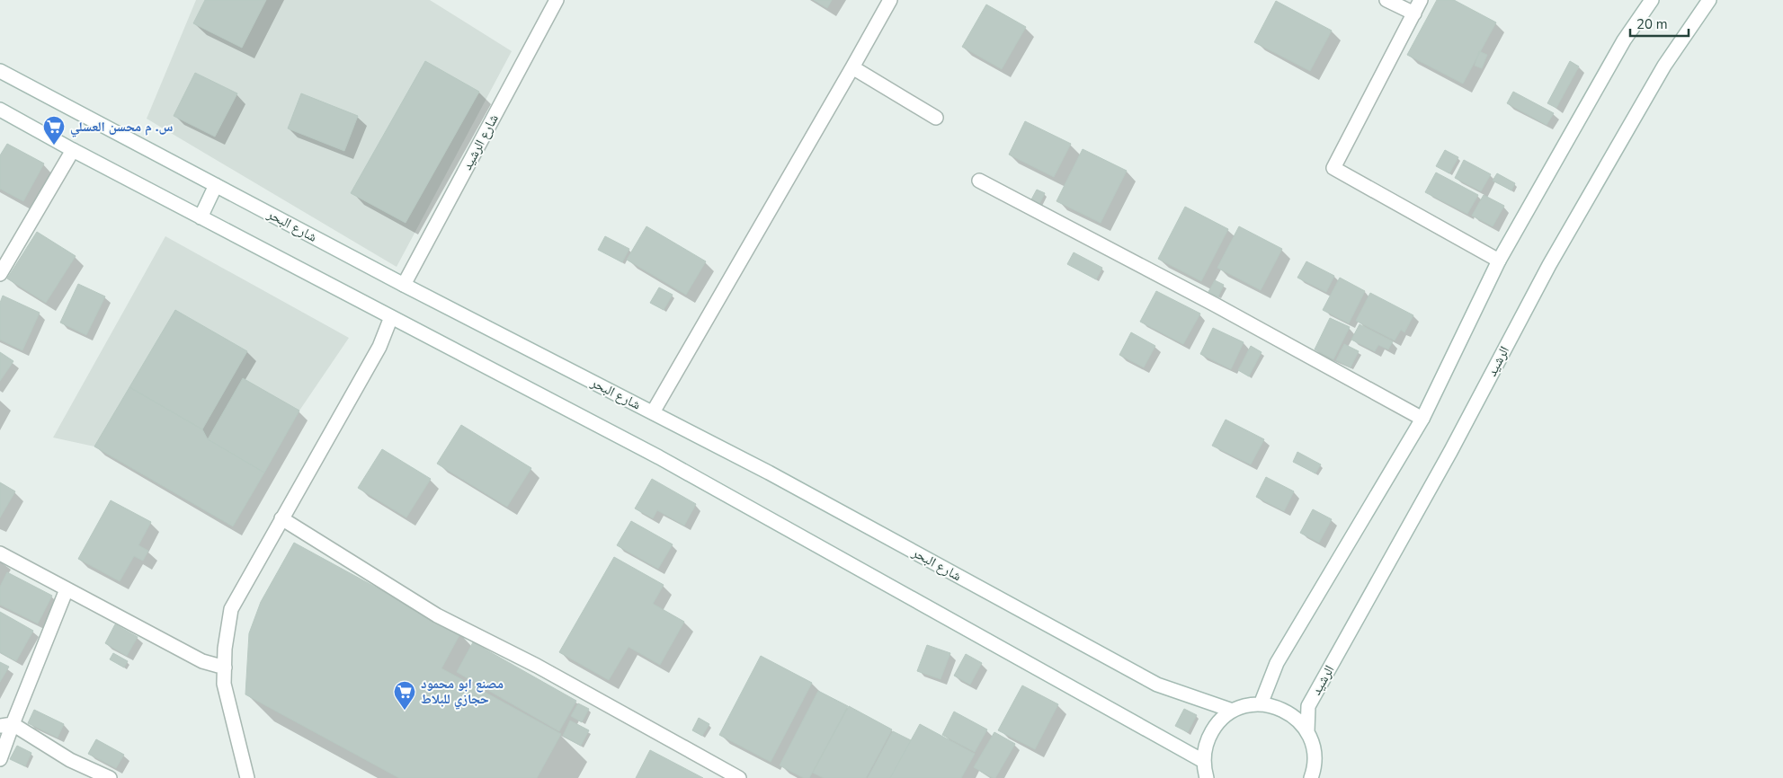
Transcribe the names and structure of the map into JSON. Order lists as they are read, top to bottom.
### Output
{
  "streets": {
    "main road": ["شارع الرشيد", "شارع البحر", "الرشيد"]
  },
  "crossings": [
    ["شارع الرشيد", "شارع البحر"]
  ],
  "places": {
    "supermarket": ["س. م محسن العسلي", "مصنع ابو محمود حجازي للبلاط"]
  },
  "scale_bar": "20 m"
}
